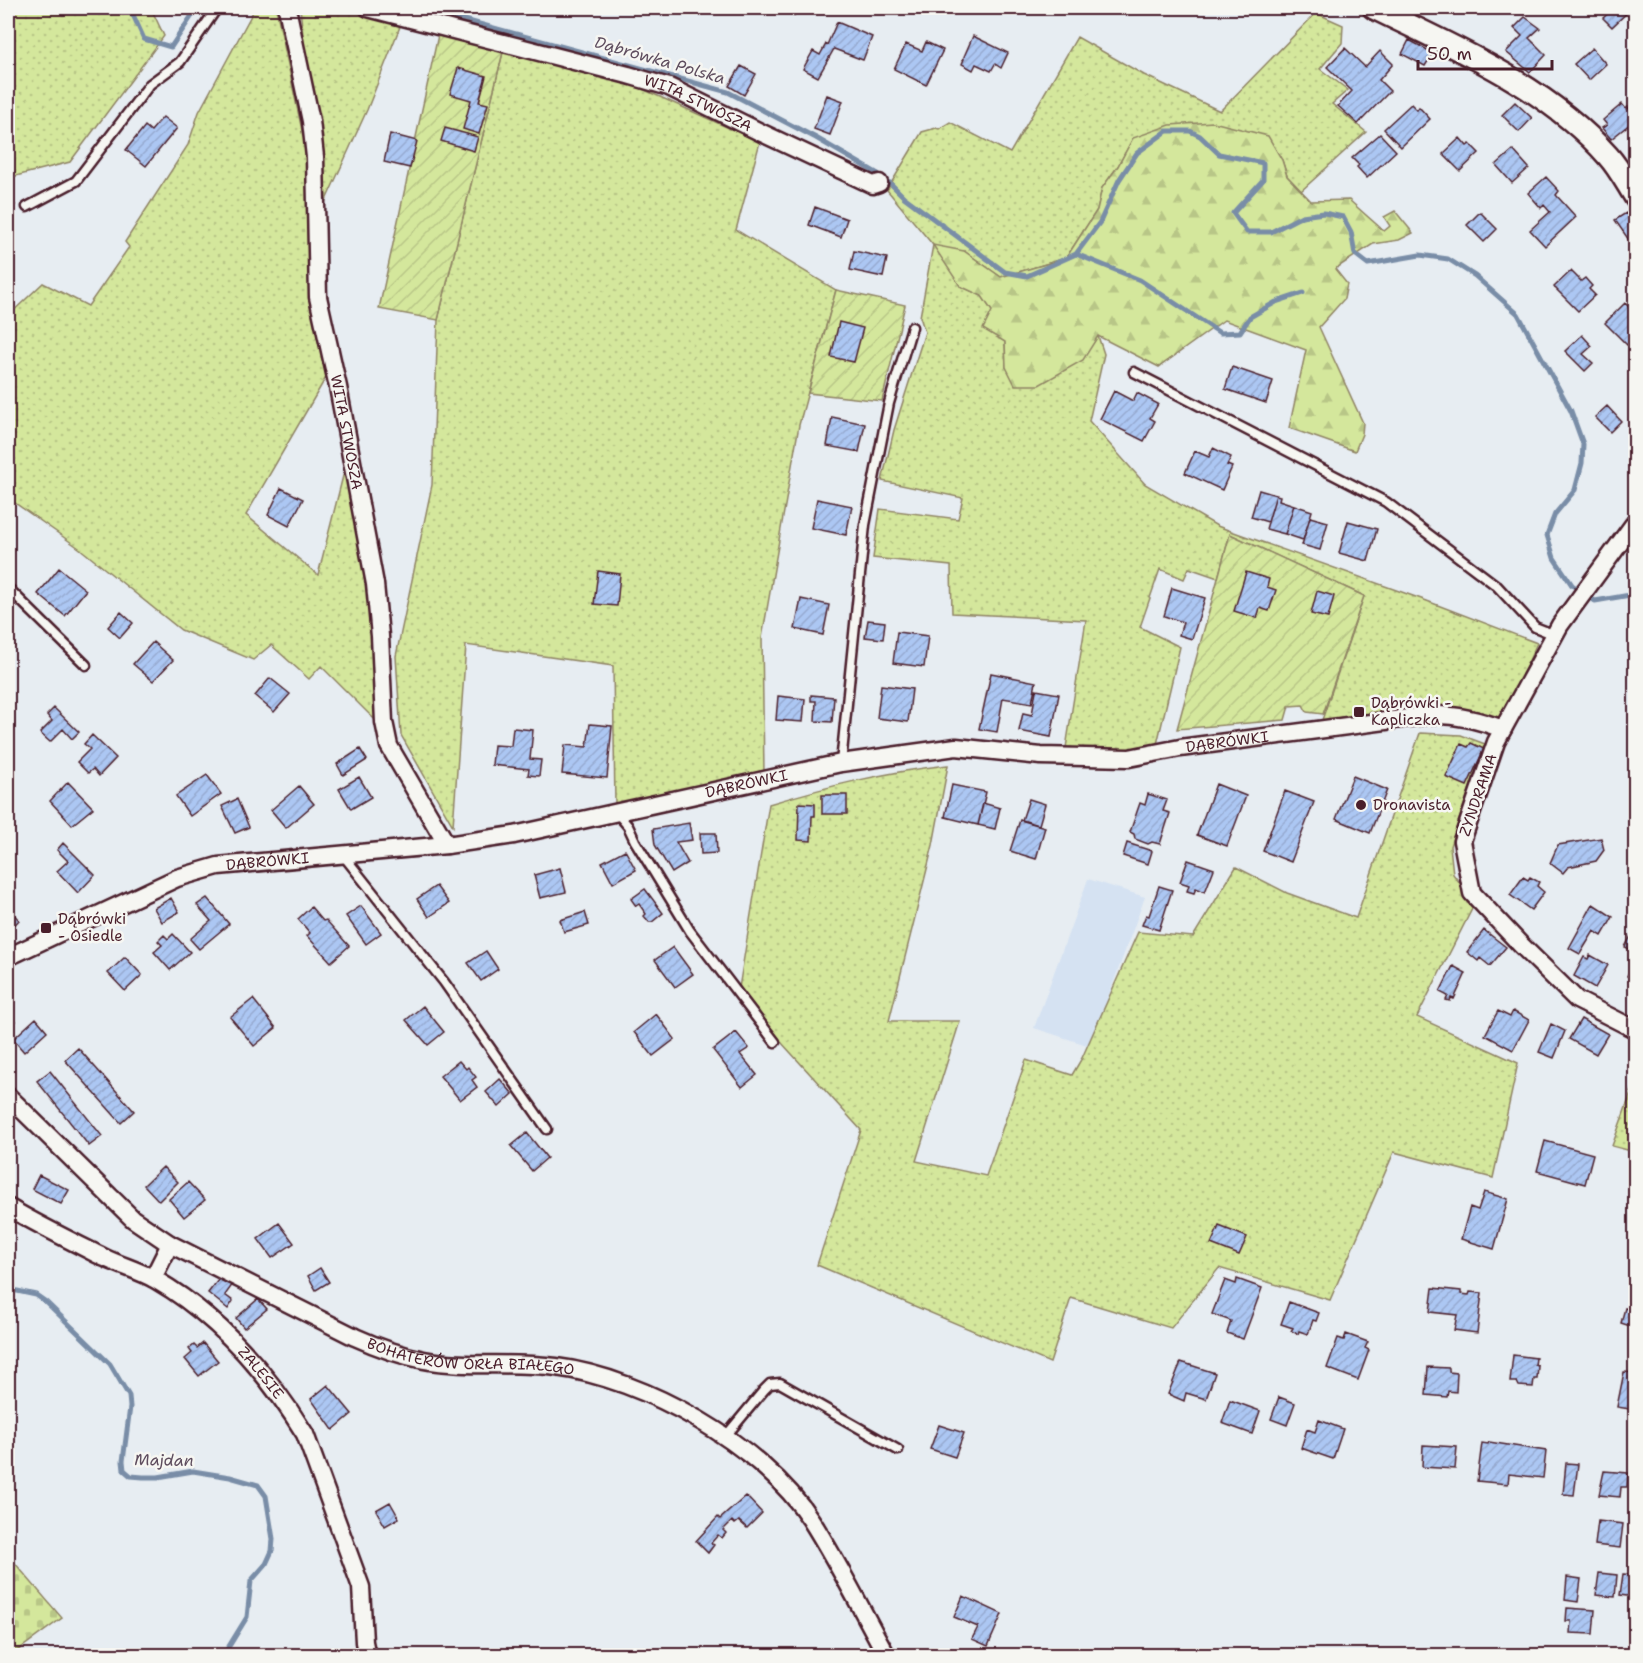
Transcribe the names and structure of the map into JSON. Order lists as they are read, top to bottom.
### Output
{
  "streets": {
    "street": [
      "WITA STWOSZA",
      "DĄBRÓWKI",
      "ZYNDRAMA",
      "BOHATERÓW ORŁA BIAŁEGO",
      "ZALESIE"
    ]
  },
  "crossings": [
    ["WITA STWOSZA", "DĄBRÓWKI"],
    ["DĄBRÓWKI", "ZYNDRAMA"]
  ],
  "water": ["Dąbrówka Polska", "Majdan"],
  "places": {
    "transit": ["Dąbrówki - Kapliczka", "Dąbrówki - Osiedle"],
    "other": ["Dronavista"]
  },
  "scale_bar": "50 m"
}
